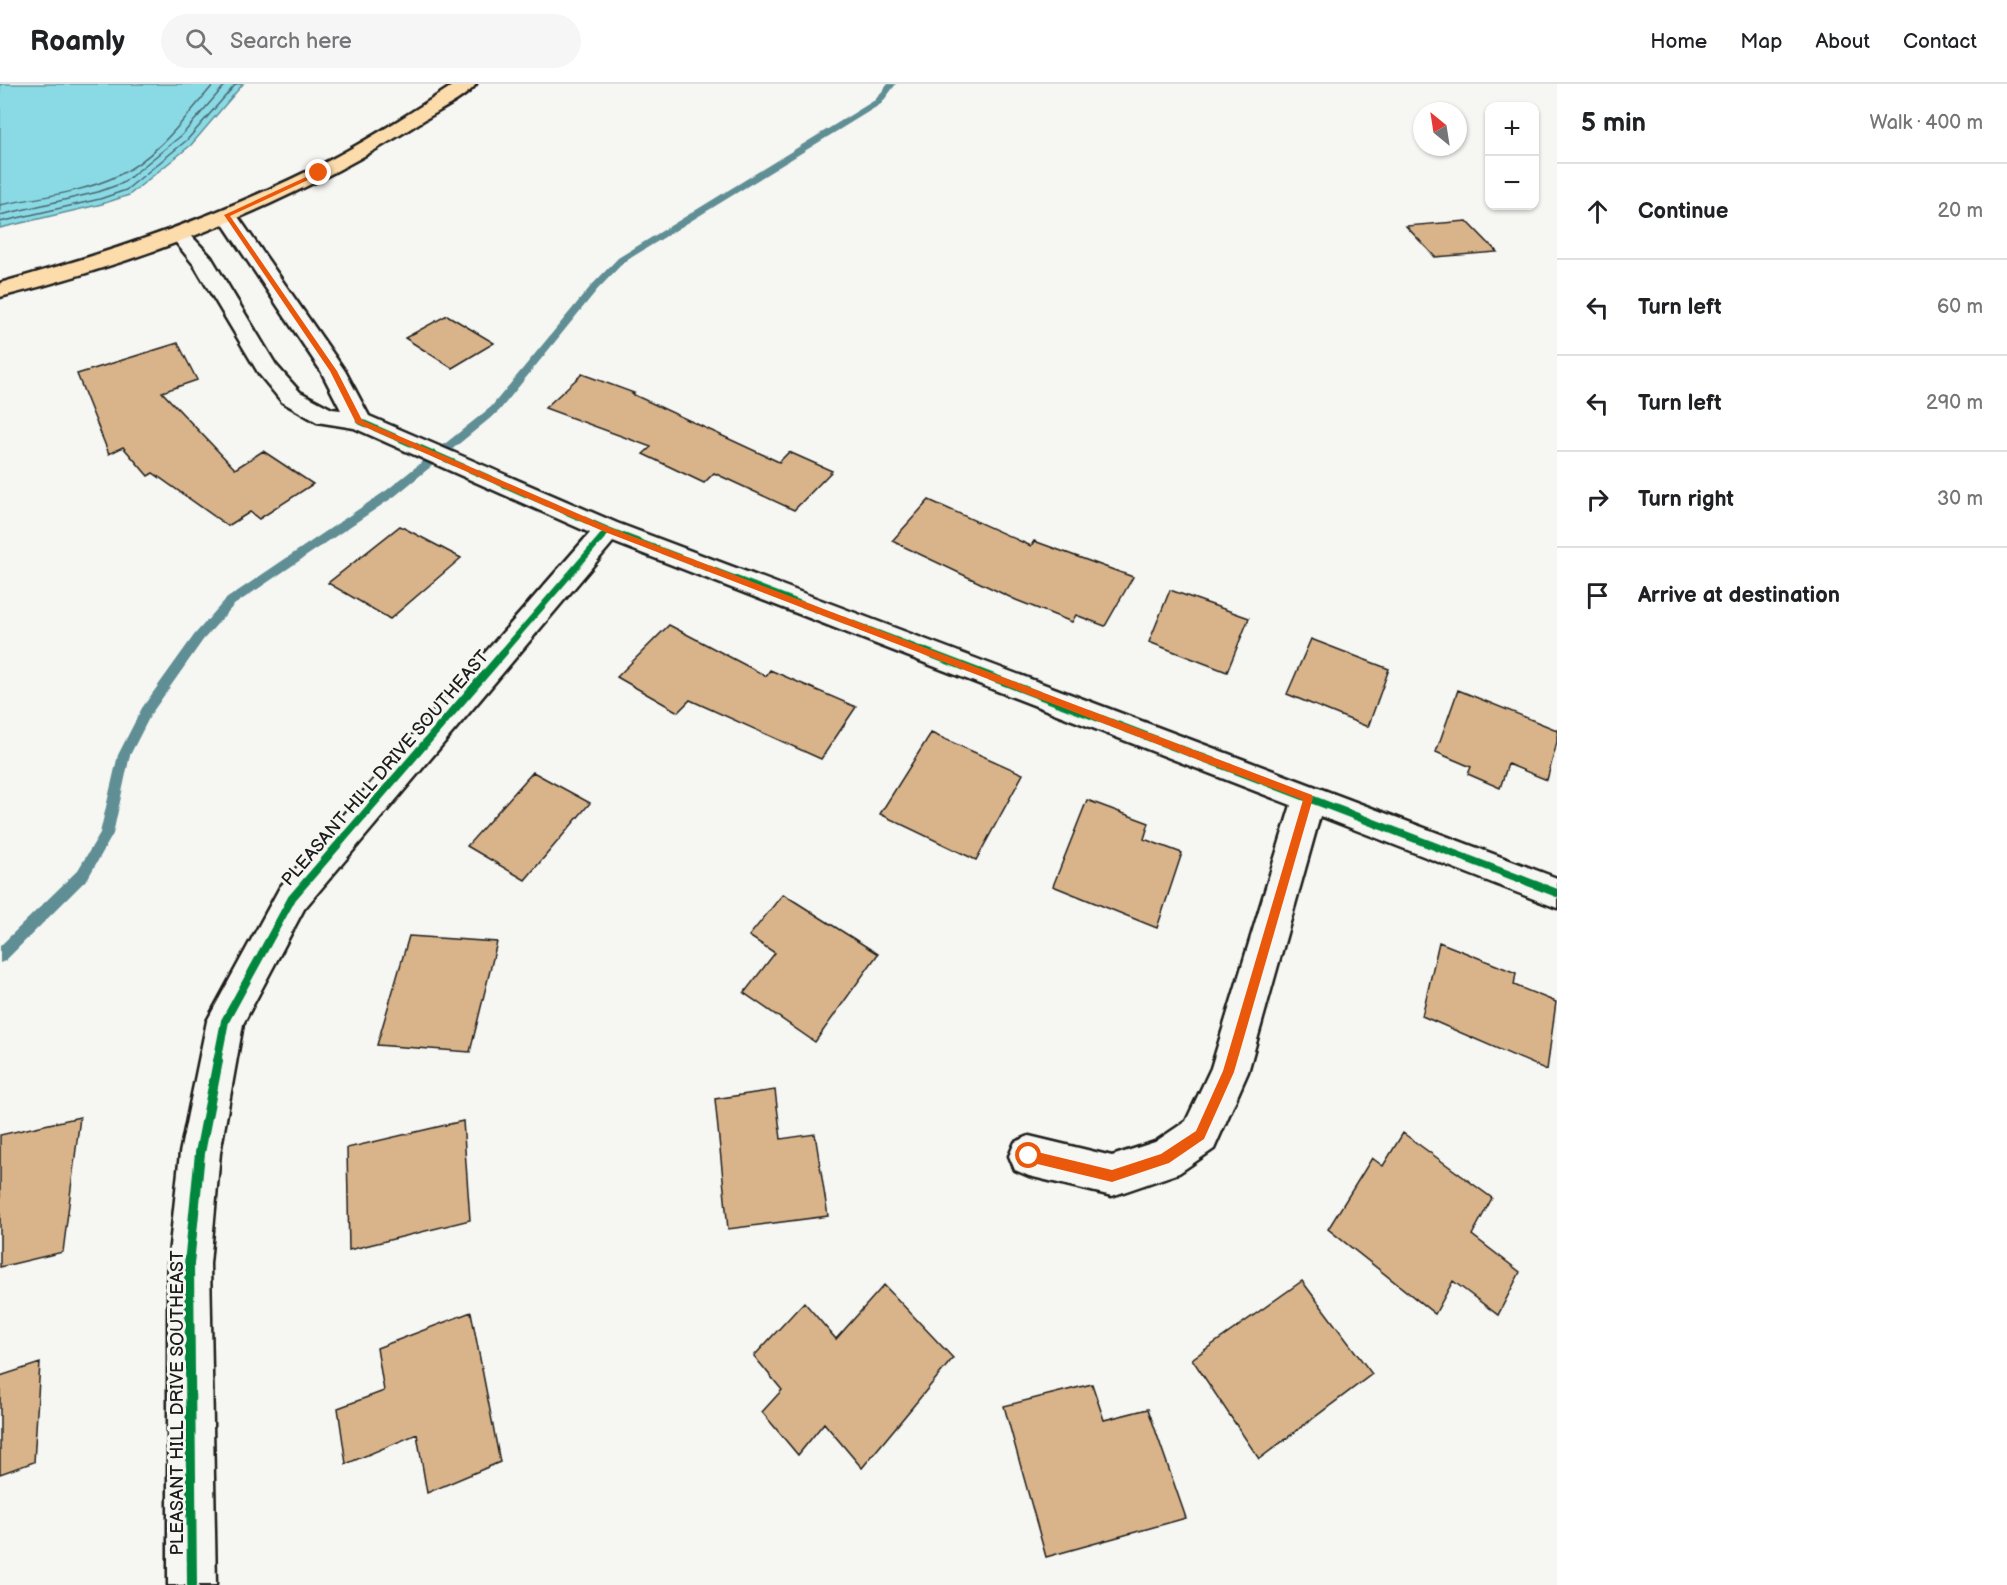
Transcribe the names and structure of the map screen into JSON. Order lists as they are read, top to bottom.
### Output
{
  "streets": {
    "street": ["PLEASANT HILL DRIVE SOUTHEAST"]
  },
  "north": "top left",
  "page": {
    "header": "Roamly",
    "search": "Search here",
    "nav": [
      "Home",
      "Map",
      "About",
      "Contact"
    ],
    "heading": ["5 min", "Walk · 400 m"],
    "map_buttons": ["+", "−"],
    "list": [
      ["Continue", "20 m"],
      ["Turn left", "60 m"],
      ["Turn left", "290 m"],
      ["Turn right", "30 m"],
      "Arrive at destination"
    ]
  }
}
